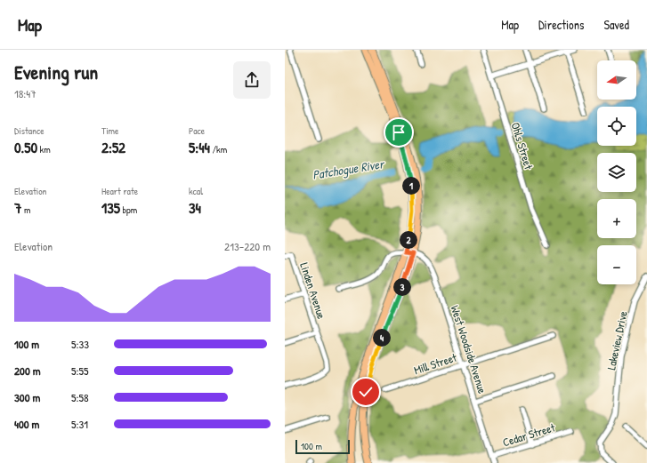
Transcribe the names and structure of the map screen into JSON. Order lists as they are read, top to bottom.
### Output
{
  "streets": {
    "street": [
      "Ohls Street",
      "Linden Avenue",
      "Lakeview Drive",
      "West Woodside Avenue",
      "Mill Street",
      "Cedar Street"
    ]
  },
  "crossings": [
    ["West Woodside Avenue", "Mill Street"],
    ["West Woodside Avenue", "Cedar Street"]
  ],
  "water": ["Patchogue River"],
  "scale_bar": "100 m",
  "north": "left",
  "page": {
    "header": "Map",
    "nav": ["Map", "Directions", "Saved"],
    "heading": ["Evening run", "18:47"],
    "map_buttons": ["+", "−"],
    "stats": [
      ["Distance", "0.50 km"],
      ["Time", "2:52"],
      ["Pace", "5:44 /km"],
      ["Elevation", "7 m"],
      ["Heart rate", "135 bpm"],
      ["kcal", "34"]
    ],
    "pins": [
      "1",
      "2",
      "3",
      "4"
    ],
    "chart": ["Elevation", "213–220 m"],
    "list": [
      {
        "name": "100 m",
        "note": "5:33"
      },
      {
        "name": "200 m",
        "note": "5:55"
      },
      {
        "name": "300 m",
        "note": "5:58"
      },
      {
        "name": "400 m",
        "note": "5:31"
      }
    ],
    "scale": "100 m"
  }
}
